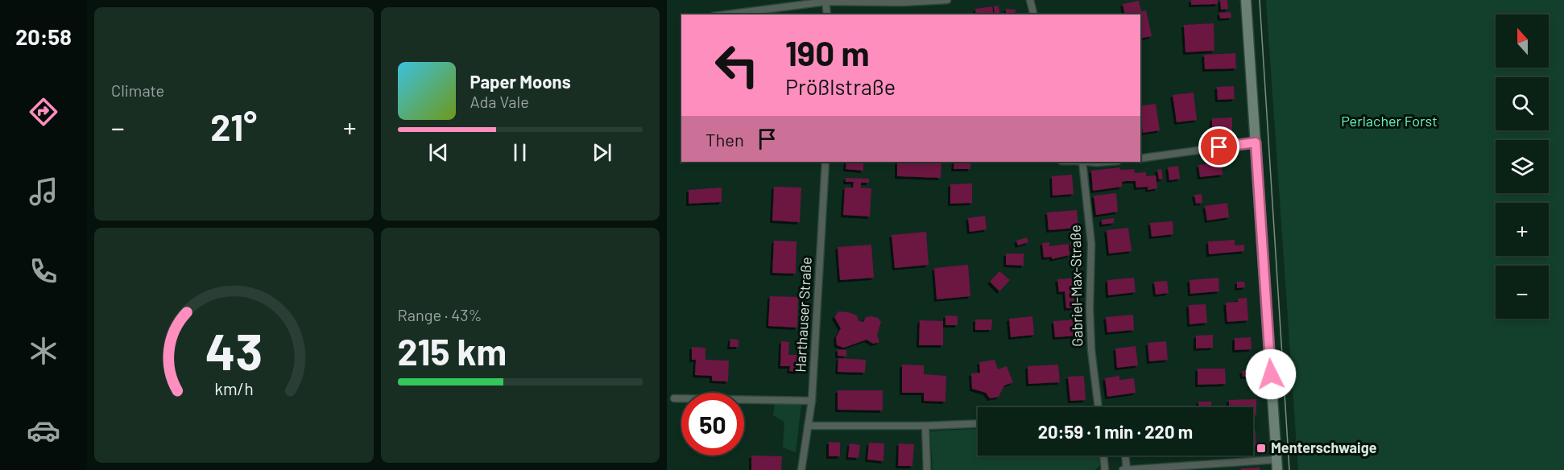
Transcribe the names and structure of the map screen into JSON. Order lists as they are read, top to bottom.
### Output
{
  "streets": {
    "street": ["Gabriel-Max-Straße", "Harthauser Straße"]
  },
  "parks": ["Perlacher Forst"],
  "places": {
    "transit": ["Menterschwaige"]
  },
  "north": "top",
  "page": {
    "tabs": "20:58",
    "tile": [
      "Climate",
      ["Range · 43%", "215 km"]
    ],
    "map_buttons": ["+", "−"],
    "turn": ["190 m", "Prößlstraße"],
    "song": ["Paper Moons", "Ada Vale"],
    "heat": ["−", "21°", "+"],
    "then": "Then",
    "limit": "50",
    "trip": "20:59 · 1 min · 220 m",
    "gauge": ["43", "km/h"]
  }
}
